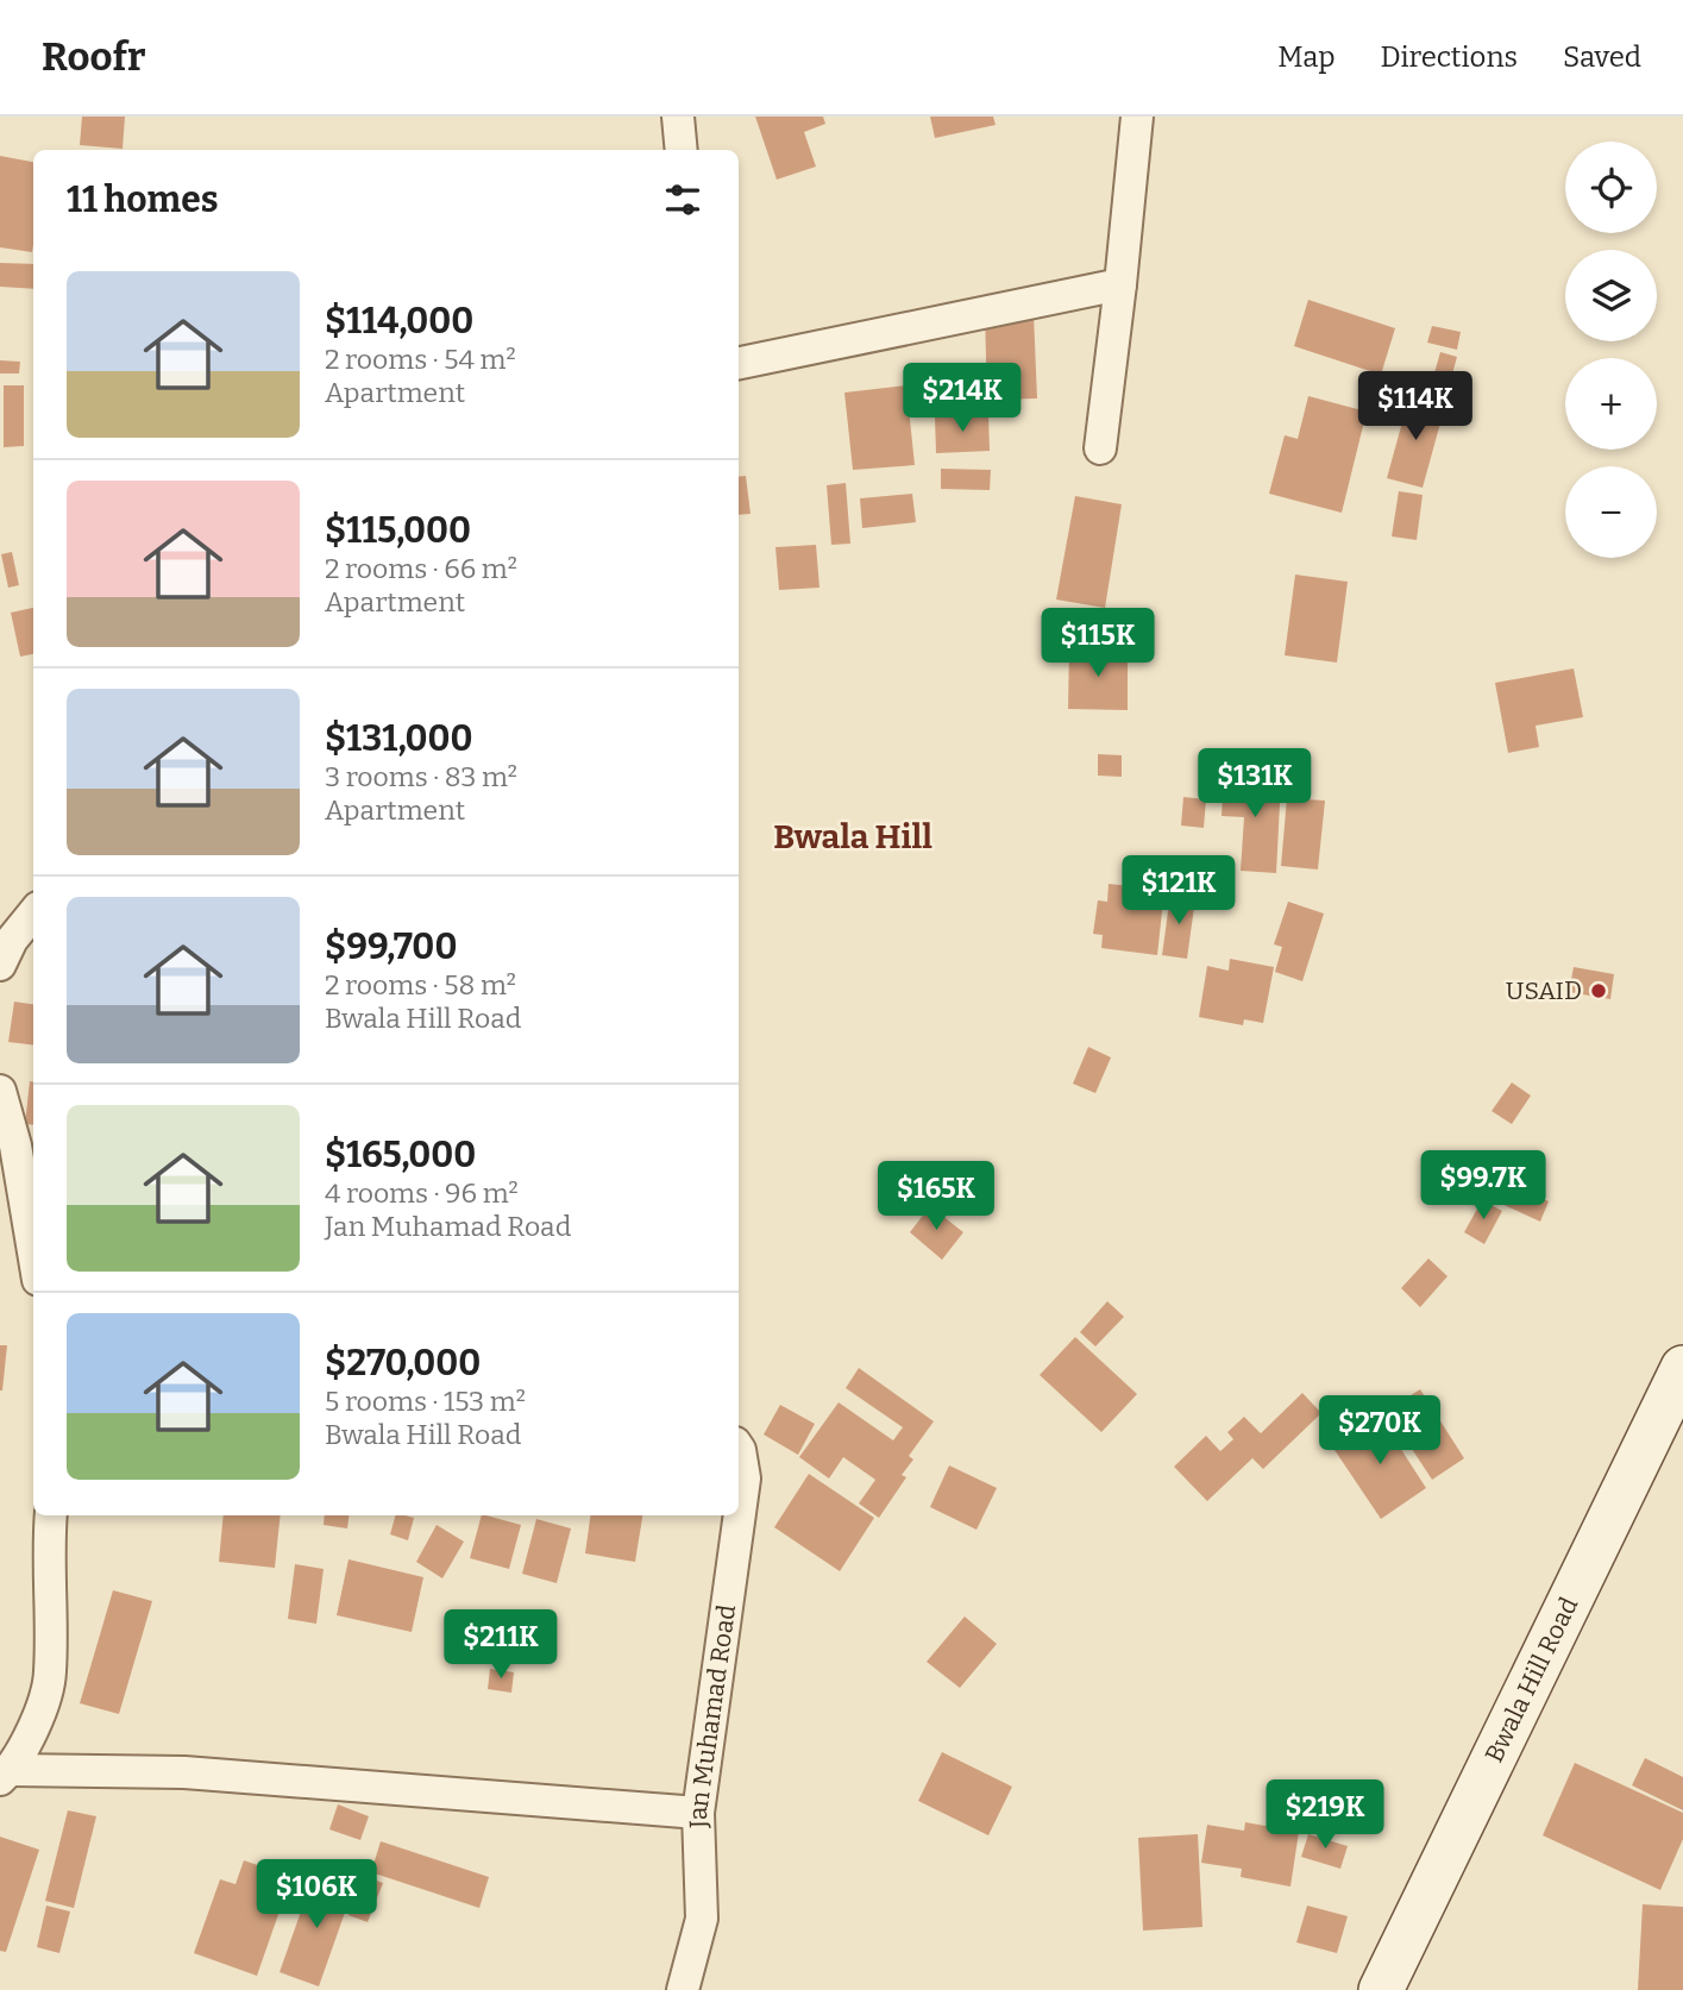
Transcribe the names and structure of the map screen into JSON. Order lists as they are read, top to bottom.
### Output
{
  "streets": {
    "street": ["Bwala Hill Road", "Jan Muhamad Road"]
  },
  "districts": ["Bwala Hill"],
  "places": ["USAID"],
  "page": {
    "header": "Roofr",
    "nav": ["Map", "Directions", "Saved"],
    "map_buttons": ["+", "−"],
    "heading": "11 homes",
    "list": [
      {
        "name": "$114,000",
        "note": "2 rooms · 54 m² · Apartment"
      },
      {
        "name": "$115,000",
        "note": "2 rooms · 66 m² · Apartment"
      },
      {
        "name": "$131,000",
        "note": "3 rooms · 83 m² · Apartment"
      },
      {
        "name": "$99,700",
        "note": "2 rooms · 58 m² · Bwala Hill Road"
      },
      {
        "name": "$165,000",
        "note": "4 rooms · 96 m² · Jan Muhamad Road"
      },
      {
        "name": "$270,000",
        "note": "5 rooms · 153 m² · Bwala Hill Road"
      }
    ],
    "price": [
      "$214K",
      "$114K",
      "$115K",
      "$131K",
      "$121K",
      "$99.7K",
      "$165K",
      "$270K",
      "$211K",
      "$219K",
      "$106K"
    ]
  }
}
